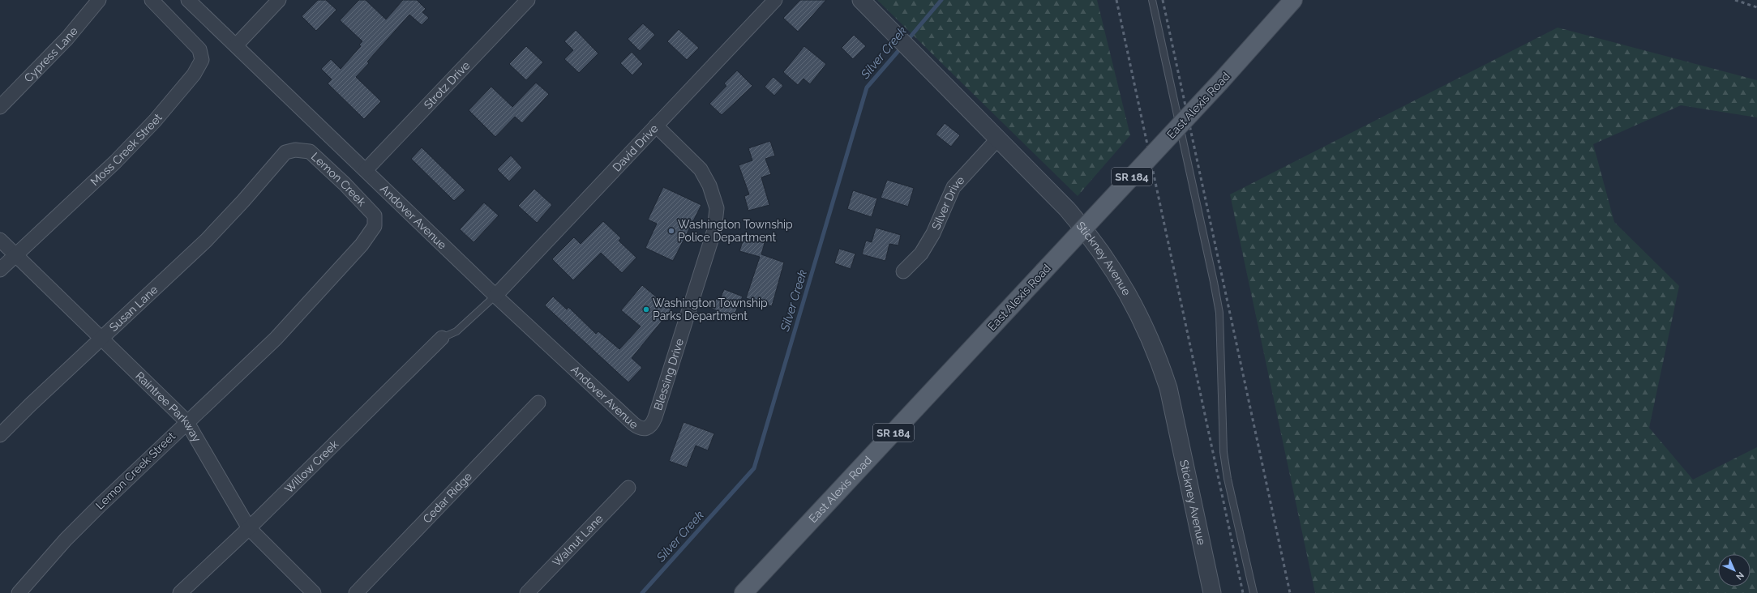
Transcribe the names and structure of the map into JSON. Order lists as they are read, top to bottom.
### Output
{
  "streets": {
    "main road": ["East Alexis Road", "SR 184"],
    "street": [
      "Cypress Lane",
      "Strotz Drive",
      "David Drive",
      "Moss Creek Street",
      "Lemon Creek",
      "Silver Drive",
      "Andover Avenue",
      "Stickney Avenue",
      "Susan Lane",
      "Blessing Drive",
      "Raintree Parkway",
      "Willow Creek",
      "Lemon Creek Street",
      "Cedar Ridge",
      "Walnut Lane"
    ]
  },
  "crossings": [
    ["Strotz Drive", "Andover Avenue"],
    ["David Drive", "Andover Avenue"],
    ["David Drive", "Blessing Drive"],
    ["Moss Creek Street", "Raintree Parkway"],
    ["Lemon Creek", "Susan Lane"],
    ["Lemon Creek", "Lemon Creek Street"],
    ["Silver Drive", "Stickney Avenue"],
    ["Andover Avenue", "Blessing Drive"],
    ["Susan Lane", "Raintree Parkway"],
    ["Raintree Parkway", "Willow Creek"],
    ["Raintree Parkway", "Lemon Creek Street"]
  ],
  "water": ["Silver Creek"],
  "places": ["Washington Township Police Department", "Washington Township Parks Department"],
  "north": "bottom right"
}
